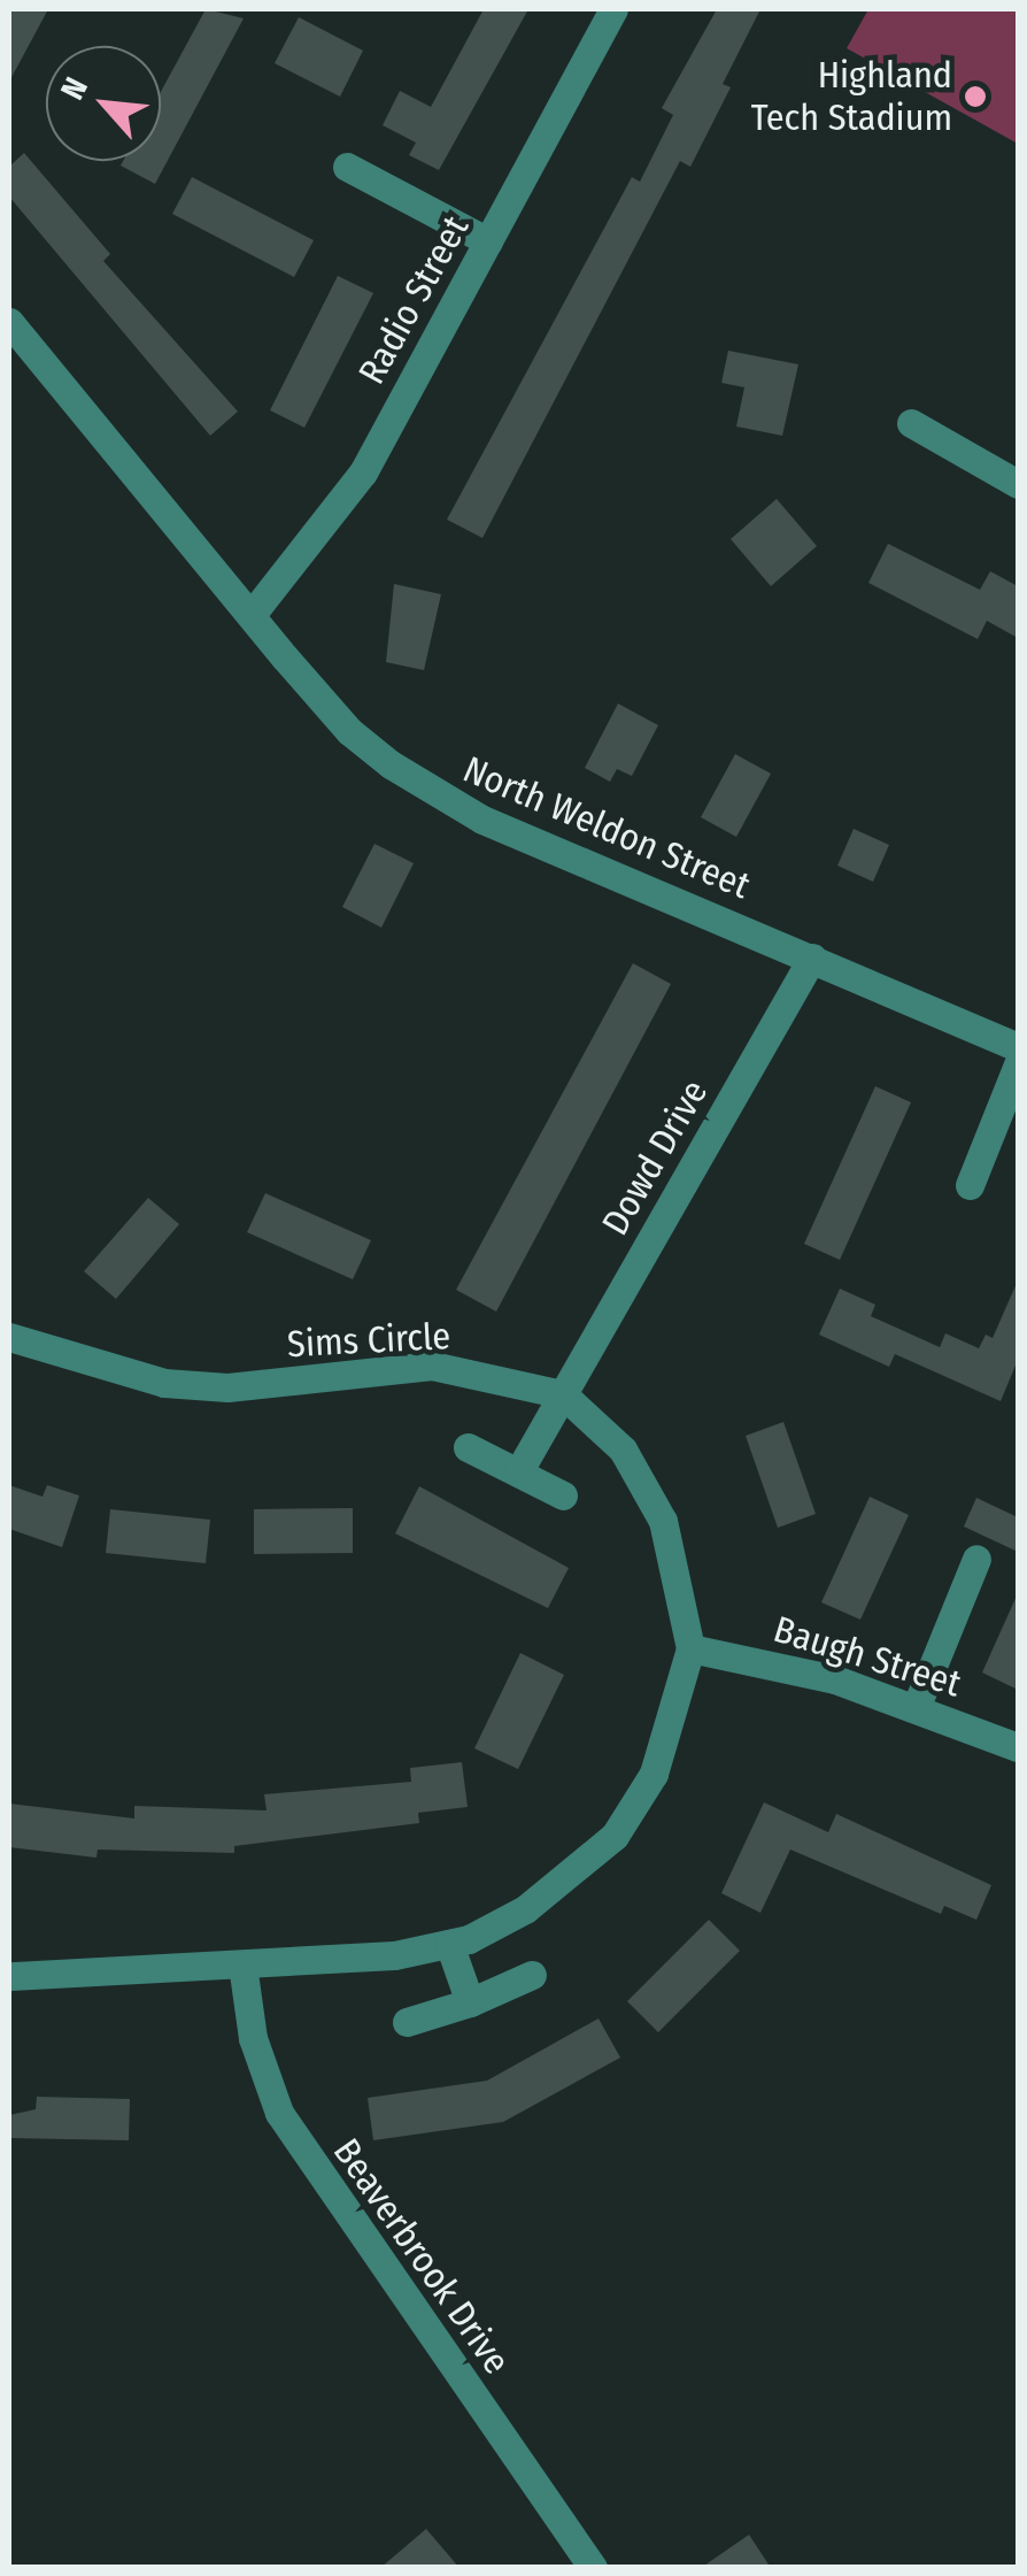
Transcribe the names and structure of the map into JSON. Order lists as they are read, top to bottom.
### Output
{
  "streets": {
    "street": [
      "Radio Street",
      "North Weldon Street",
      "Dowd Drive",
      "Sims Circle",
      "Baugh Street",
      "Beaverbrook Drive"
    ]
  },
  "crossings": [
    ["Radio Street", "North Weldon Street"],
    ["North Weldon Street", "Dowd Drive"],
    ["Dowd Drive", "Sims Circle"]
  ],
  "places": ["Highland Tech Stadium"],
  "north": "top left"
}
